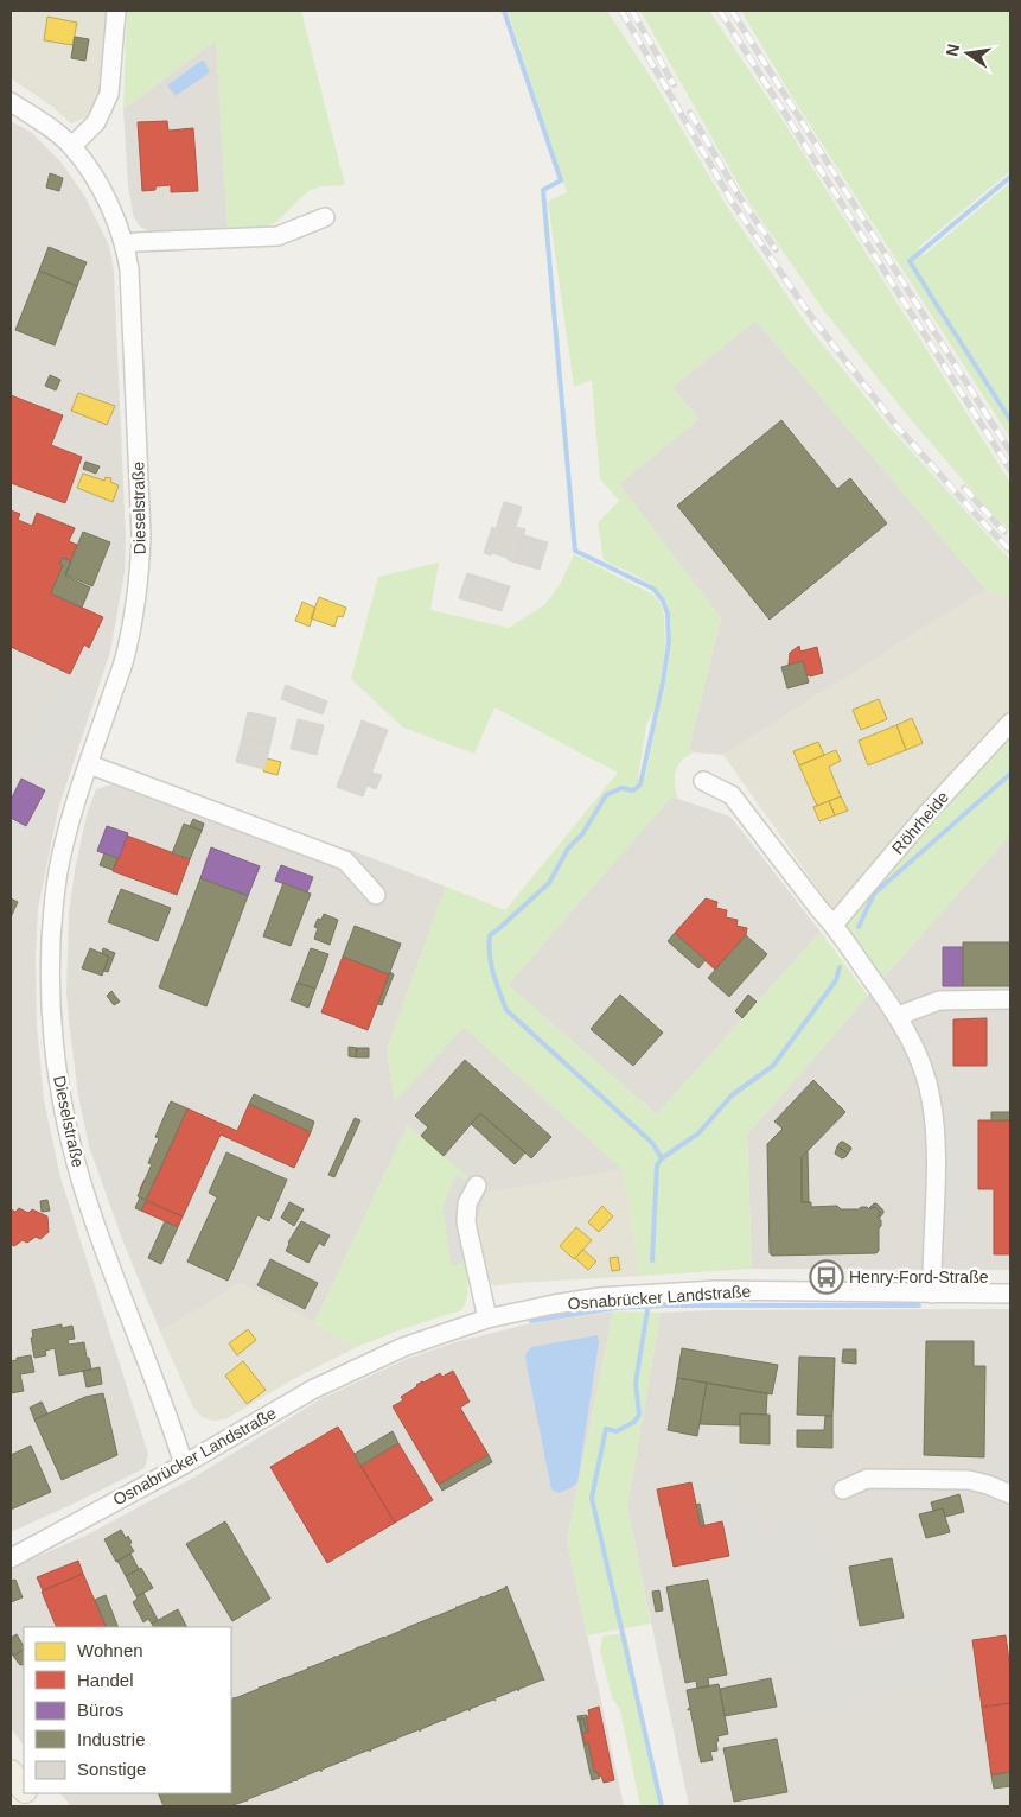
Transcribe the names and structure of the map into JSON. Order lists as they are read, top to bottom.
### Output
{
  "streets": {
    "street": ["Dieselstraße", "Röhrheide", "Osnabrücker Landstraße"]
  },
  "crossings": [
    ["Dieselstraße", "Osnabrücker Landstraße"]
  ],
  "places": {
    "bus stop": ["Henry-Ford-Straße"]
  },
  "legend": [
    "Wohnen",
    "Handel",
    "Büros",
    "Industrie",
    "Sonstige"
  ],
  "north": "left"
}
